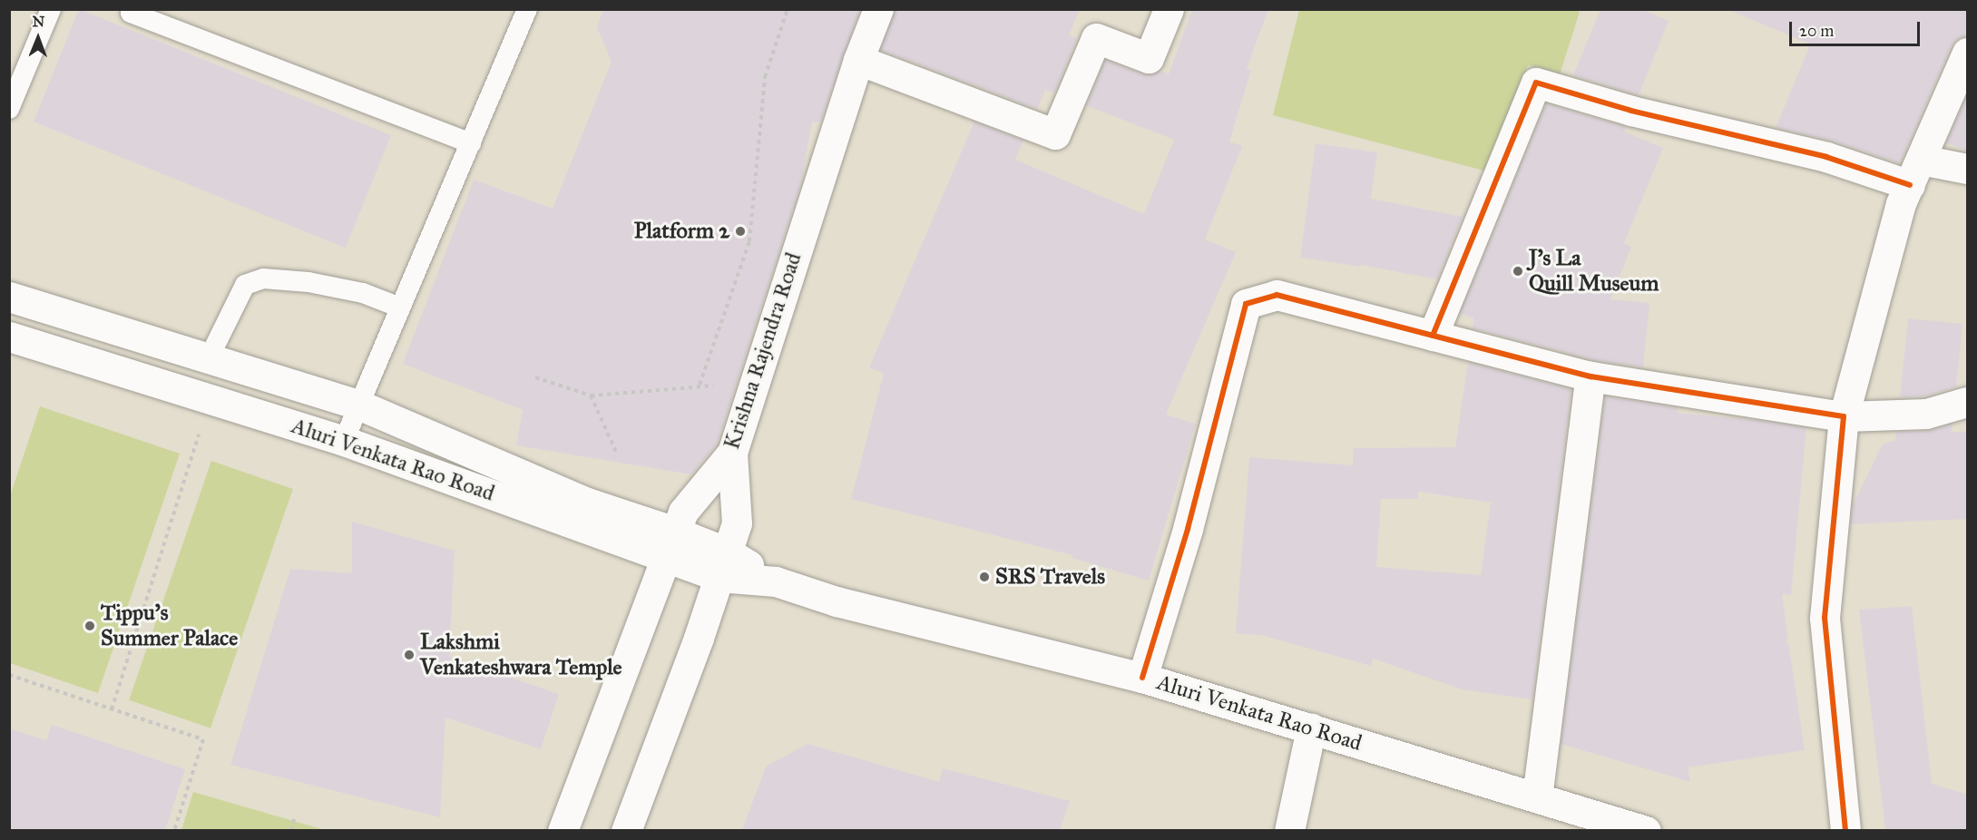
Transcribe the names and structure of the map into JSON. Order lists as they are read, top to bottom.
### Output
{
  "streets": {
    "main road": ["Krishna Rajendra Road", "Aluri Venkata Rao Road"]
  },
  "crossings": [
    ["Krishna Rajendra Road", "Aluri Venkata Rao Road"]
  ],
  "places": [
    "Platform 2",
    "J's La Quill Museum",
    "SRS Travels",
    "Tippu's Summer Palace",
    "Lakshmi Venkateshwara Temple"
  ],
  "scale_bar": "20 m",
  "north": "top"
}
